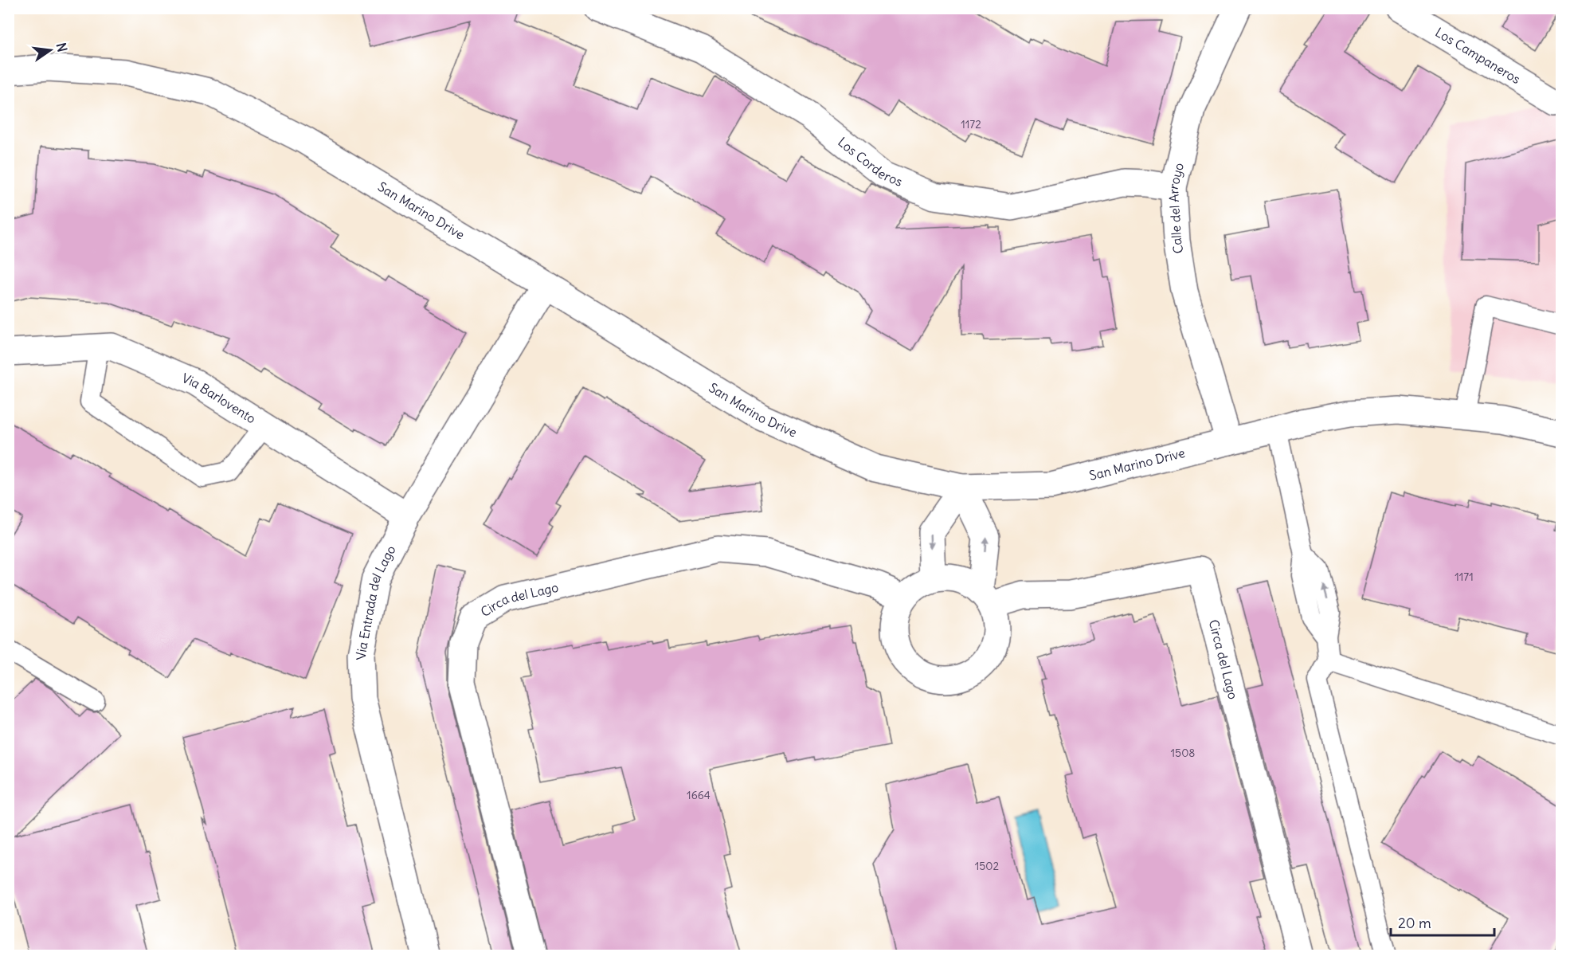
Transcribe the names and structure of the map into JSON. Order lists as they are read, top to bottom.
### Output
{
  "streets": {
    "street": [
      "Los Campaneros",
      "Los Corderos",
      "Calle del Arroyo",
      "San Marino Drive",
      "Via Barlovento",
      "Circa del Lago",
      "Via Entrada del Lago"
    ]
  },
  "crossings": [
    ["Los Corderos", "Calle del Arroyo"],
    ["Calle del Arroyo", "San Marino Drive"],
    ["San Marino Drive", "Via Entrada del Lago"],
    ["Via Barlovento", "Via Entrada del Lago"]
  ],
  "house_numbers": [
    "1172",
    "1171",
    "1508",
    "1664",
    "1502"
  ],
  "scale_bar": "20 m",
  "north": "right"
}
